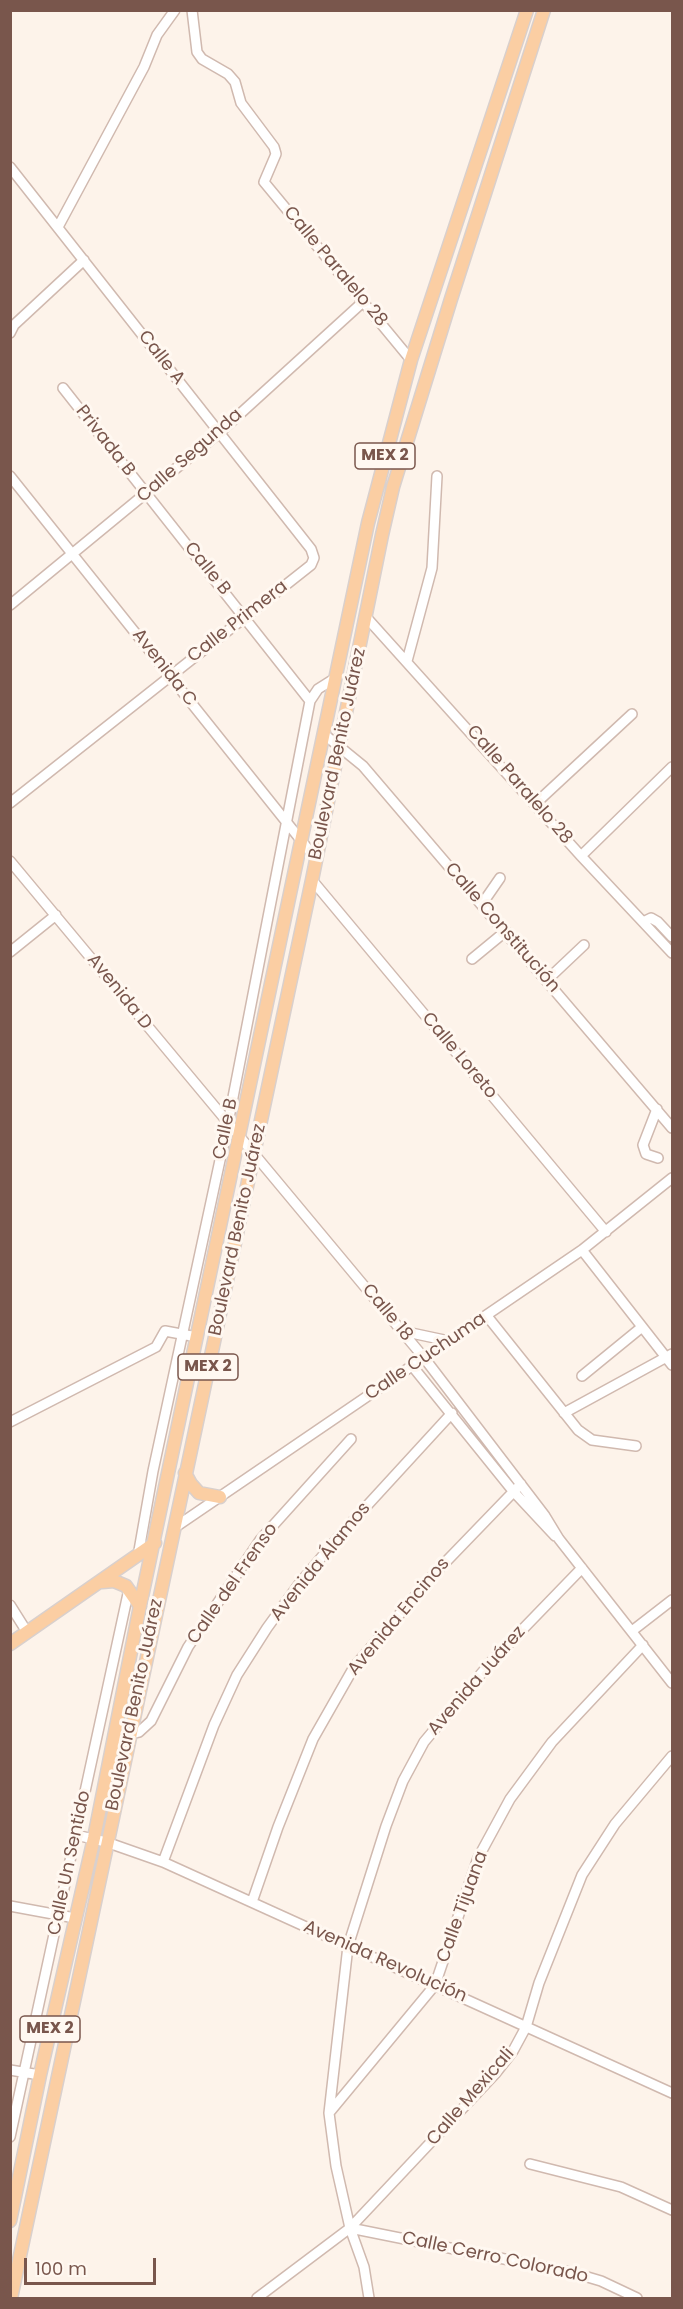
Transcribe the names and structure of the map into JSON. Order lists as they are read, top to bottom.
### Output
{
  "streets": {
    "main road": ["MEX 2", "Boulevard Benito Juárez"],
    "street": [
      "Calle Paralelo 28",
      "Calle A",
      "Privada B",
      "Calle Segunda",
      "Calle B",
      "Calle Primera",
      "Avenida C",
      "Calle Constitución",
      "Avenida D",
      "Calle Loreto",
      "Calle 18",
      "Calle Cuchuma",
      "Avenida Álamos",
      "Calle del Frenso",
      "Avenida Encinos",
      "Avenida Juárez",
      "Calle Un Sentido",
      "Calle Tijuana",
      "Avenida Revolución",
      "Calle Mexicali",
      "Calle Cerro Colorado"
    ]
  },
  "crossings": [
    ["Calle Paralelo 28", "Calle Segunda"],
    ["Calle Paralelo 28", "Boulevard Benito Juárez"],
    ["Calle A", "Calle Segunda"],
    ["Calle A", "Calle Primera"],
    ["Privada B", "Calle Segunda"],
    ["Privada B", "Calle B"],
    ["Calle Segunda", "Calle B"],
    ["Calle Segunda", "Avenida C"],
    ["Calle B", "Calle Primera"],
    ["Calle B", "Avenida C"],
    ["Calle B", "Avenida D"],
    ["Calle B", "Calle 18"],
    ["Calle Primera", "Avenida C"],
    ["Avenida C", "Boulevard Benito Juárez"],
    ["Boulevard Benito Juárez", "Calle Constitución"],
    ["Boulevard Benito Juárez", "Calle Loreto"],
    ["Boulevard Benito Juárez", "Calle 18"],
    ["Boulevard Benito Juárez", "Calle Cuchuma"],
    ["Boulevard Benito Juárez", "Calle del Frenso"],
    ["Boulevard Benito Juárez", "Avenida Revolución"],
    ["Avenida D", "Calle 18"],
    ["Calle Loreto", "Calle Cuchuma"],
    ["Calle 18", "Calle Cuchuma"],
    ["Calle 18", "Avenida Álamos"],
    ["Calle 18", "Avenida Encinos"],
    ["Calle 18", "Avenida Juárez"],
    ["Calle 18", "Calle Tijuana"],
    ["Avenida Álamos", "Avenida Revolución"],
    ["Avenida Encinos", "Avenida Revolución"],
    ["Avenida Juárez", "Calle Tijuana"],
    ["Avenida Juárez", "Avenida Revolución"],
    ["Avenida Juárez", "Calle Mexicali"],
    ["Avenida Juárez", "Calle Cerro Colorado"],
    ["Calle Un Sentido", "Avenida Revolución"],
    ["Calle Tijuana", "Avenida Revolución"],
    ["Avenida Revolución", "Calle Mexicali"],
    ["Calle Mexicali", "Calle Cerro Colorado"]
  ],
  "scale_bar": "100 m"
}
